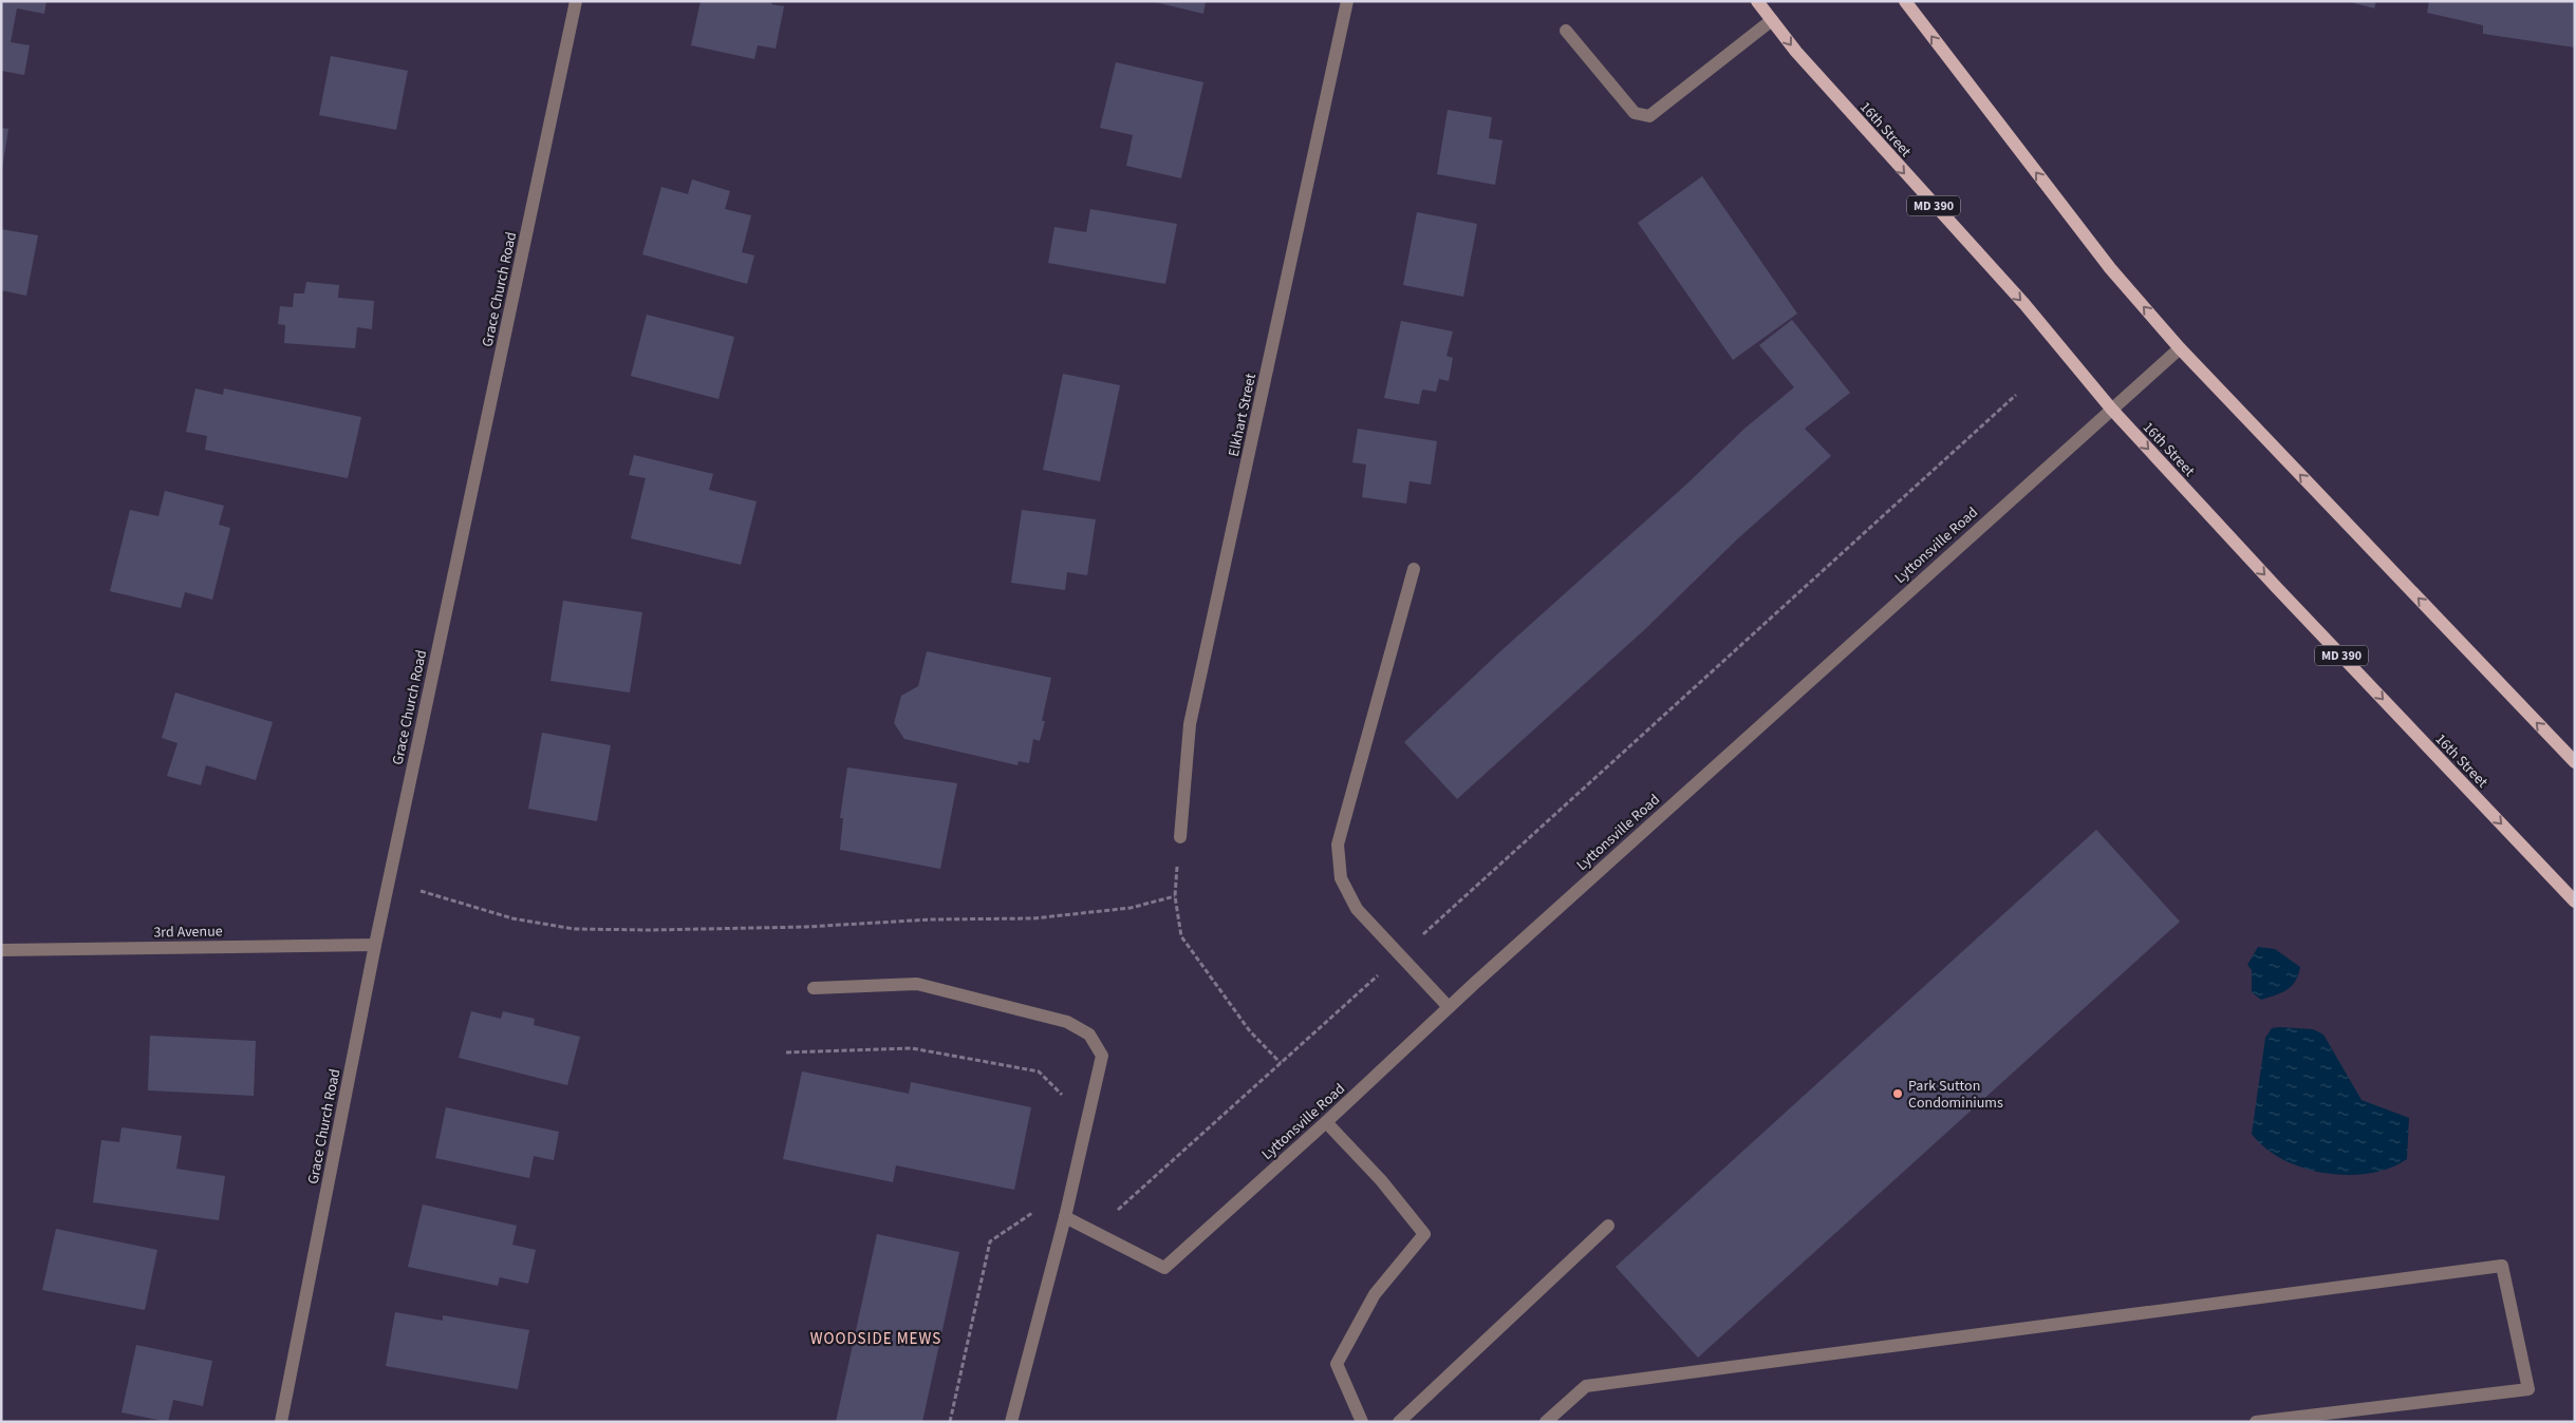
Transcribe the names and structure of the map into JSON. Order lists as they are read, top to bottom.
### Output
{
  "streets": {
    "main road": ["16th Street", "MD 390"],
    "street": [
      "Grace Church Road",
      "Elkhart Street",
      "Lyttonsville Road",
      "3rd Avenue"
    ]
  },
  "crossings": [
    ["16th Street", "Lyttonsville Road"],
    ["Grace Church Road", "3rd Avenue"]
  ],
  "districts": ["WOODSIDE MEWS"],
  "places": ["Park Sutton Condominiums"]
}
